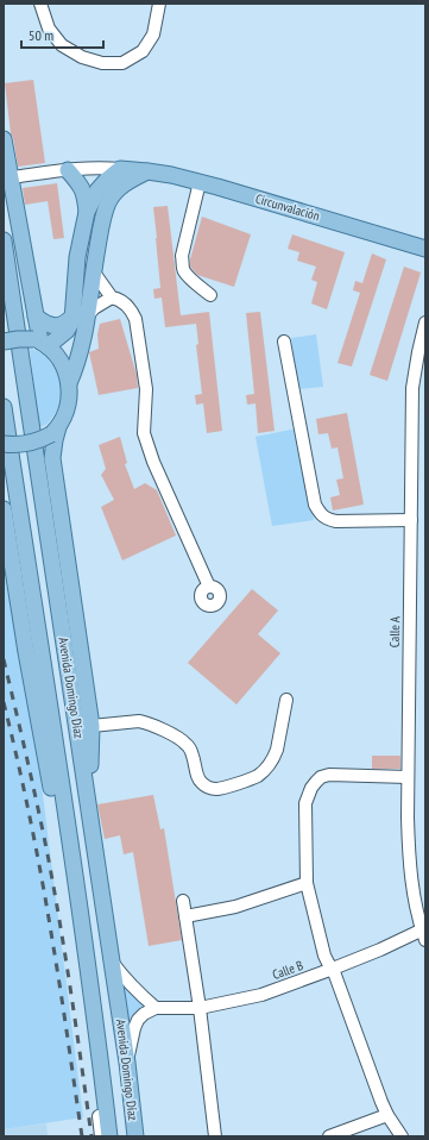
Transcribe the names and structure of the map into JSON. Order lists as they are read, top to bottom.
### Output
{
  "streets": {
    "main road": ["Circunvalación", "Avenida Domingo Díaz"],
    "street": ["Calle A", "Calle B"]
  },
  "crossings": [
    ["Calle A", "Calle B"]
  ],
  "scale_bar": "50 m"
}
